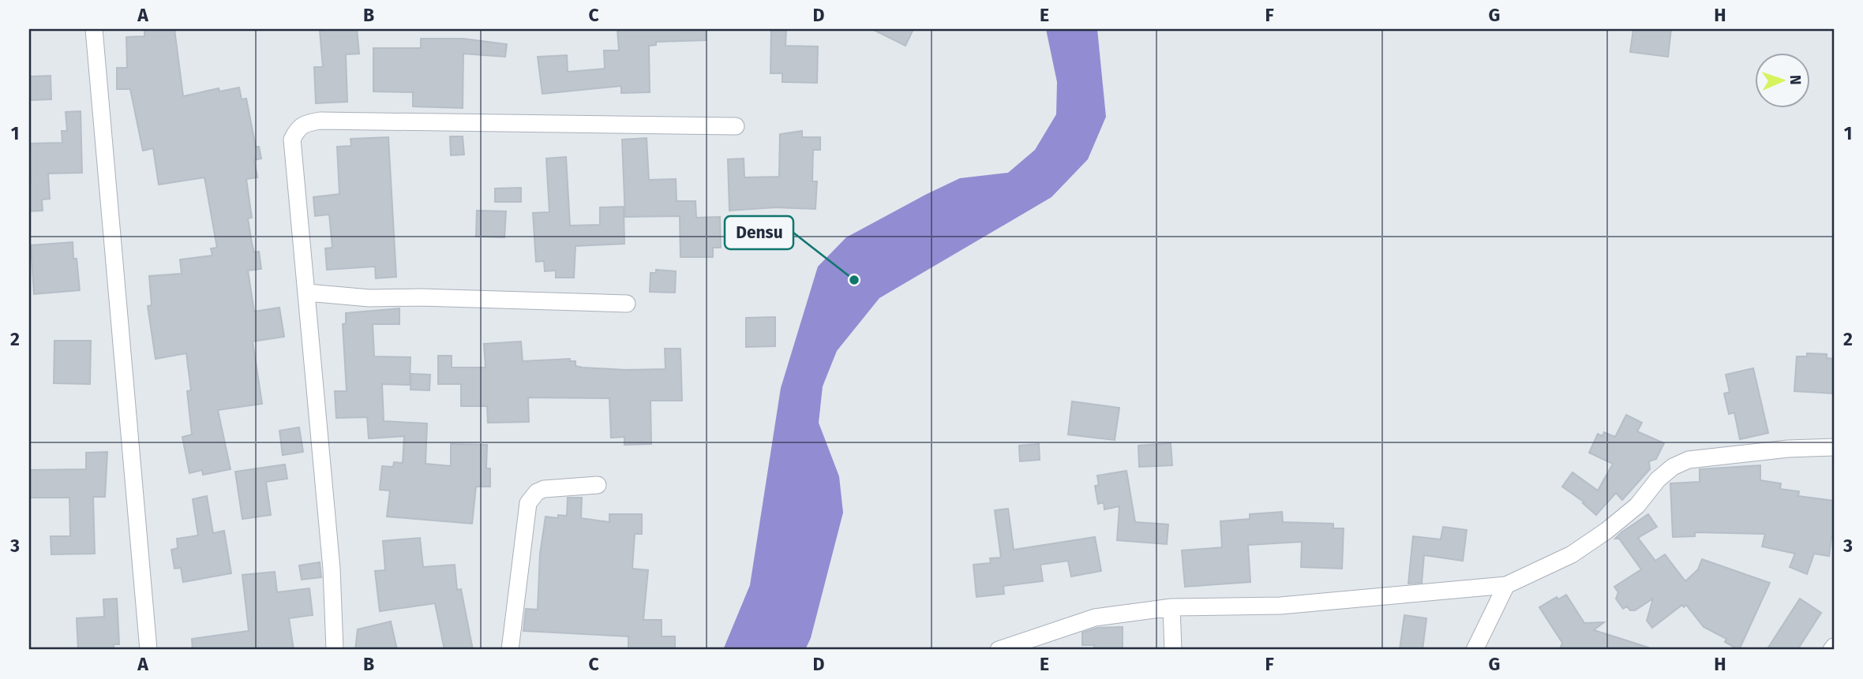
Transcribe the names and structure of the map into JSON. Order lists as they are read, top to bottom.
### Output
{
  "places": ["Densu"],
  "north": "right",
  "grid": {
    "columns": [
      "A",
      "B",
      "C",
      "D",
      "E",
      "F",
      "G",
      "H"
    ],
    "rows": ["1", "2", "3"]
  }
}
